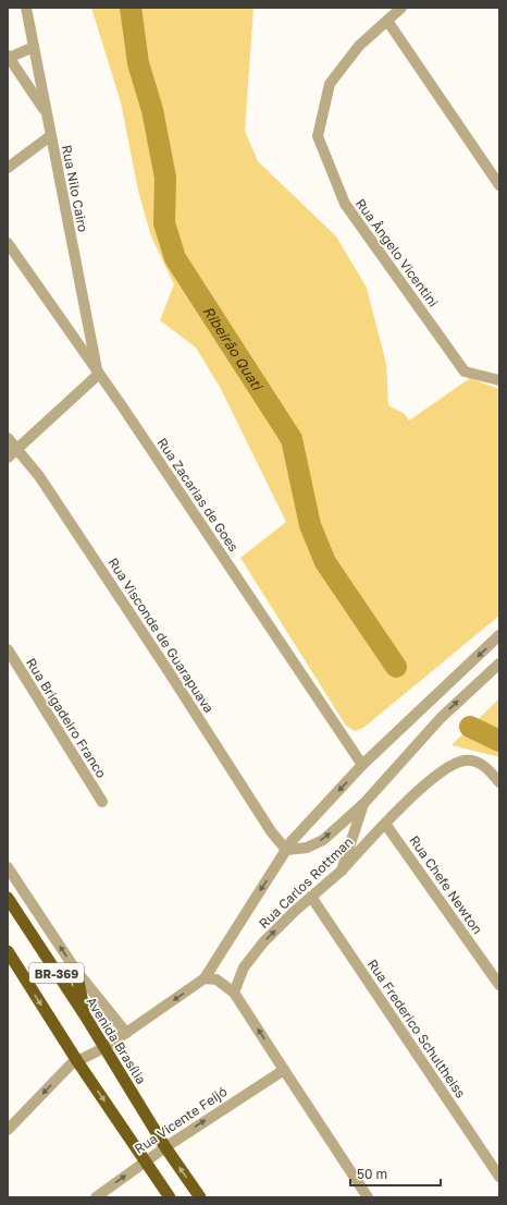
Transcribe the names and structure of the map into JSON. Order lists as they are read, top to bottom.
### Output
{
  "streets": {
    "highway": ["BR-369", "Avenida Brasília"],
    "street": [
      "Rua Nilo Cairo",
      "Rua Ângelo Vicentini",
      "Rua Zacarias de Goes",
      "Rua Visconde de Guarapuava",
      "Rua Brigadeiro Franco",
      "Rua Carlos Rottman",
      "Rua Chefe Newton",
      "Rua Frederico Schultheiss",
      "Rua Vicente Feijó"
    ]
  },
  "crossings": [
    ["Rua Nilo Cairo", "Rua Zacarias de Goes"],
    ["Rua Carlos Rottman", "Rua Chefe Newton"],
    ["Rua Carlos Rottman", "Rua Frederico Schultheiss"],
    ["BR-369", "Rua Vicente Feijó"],
    ["Avenida Brasília", "Rua Vicente Feijó"]
  ],
  "one_way": ["Rua Vicente Feijó"],
  "water": ["Ribeirão Quati"],
  "scale_bar": "50 m"
}
